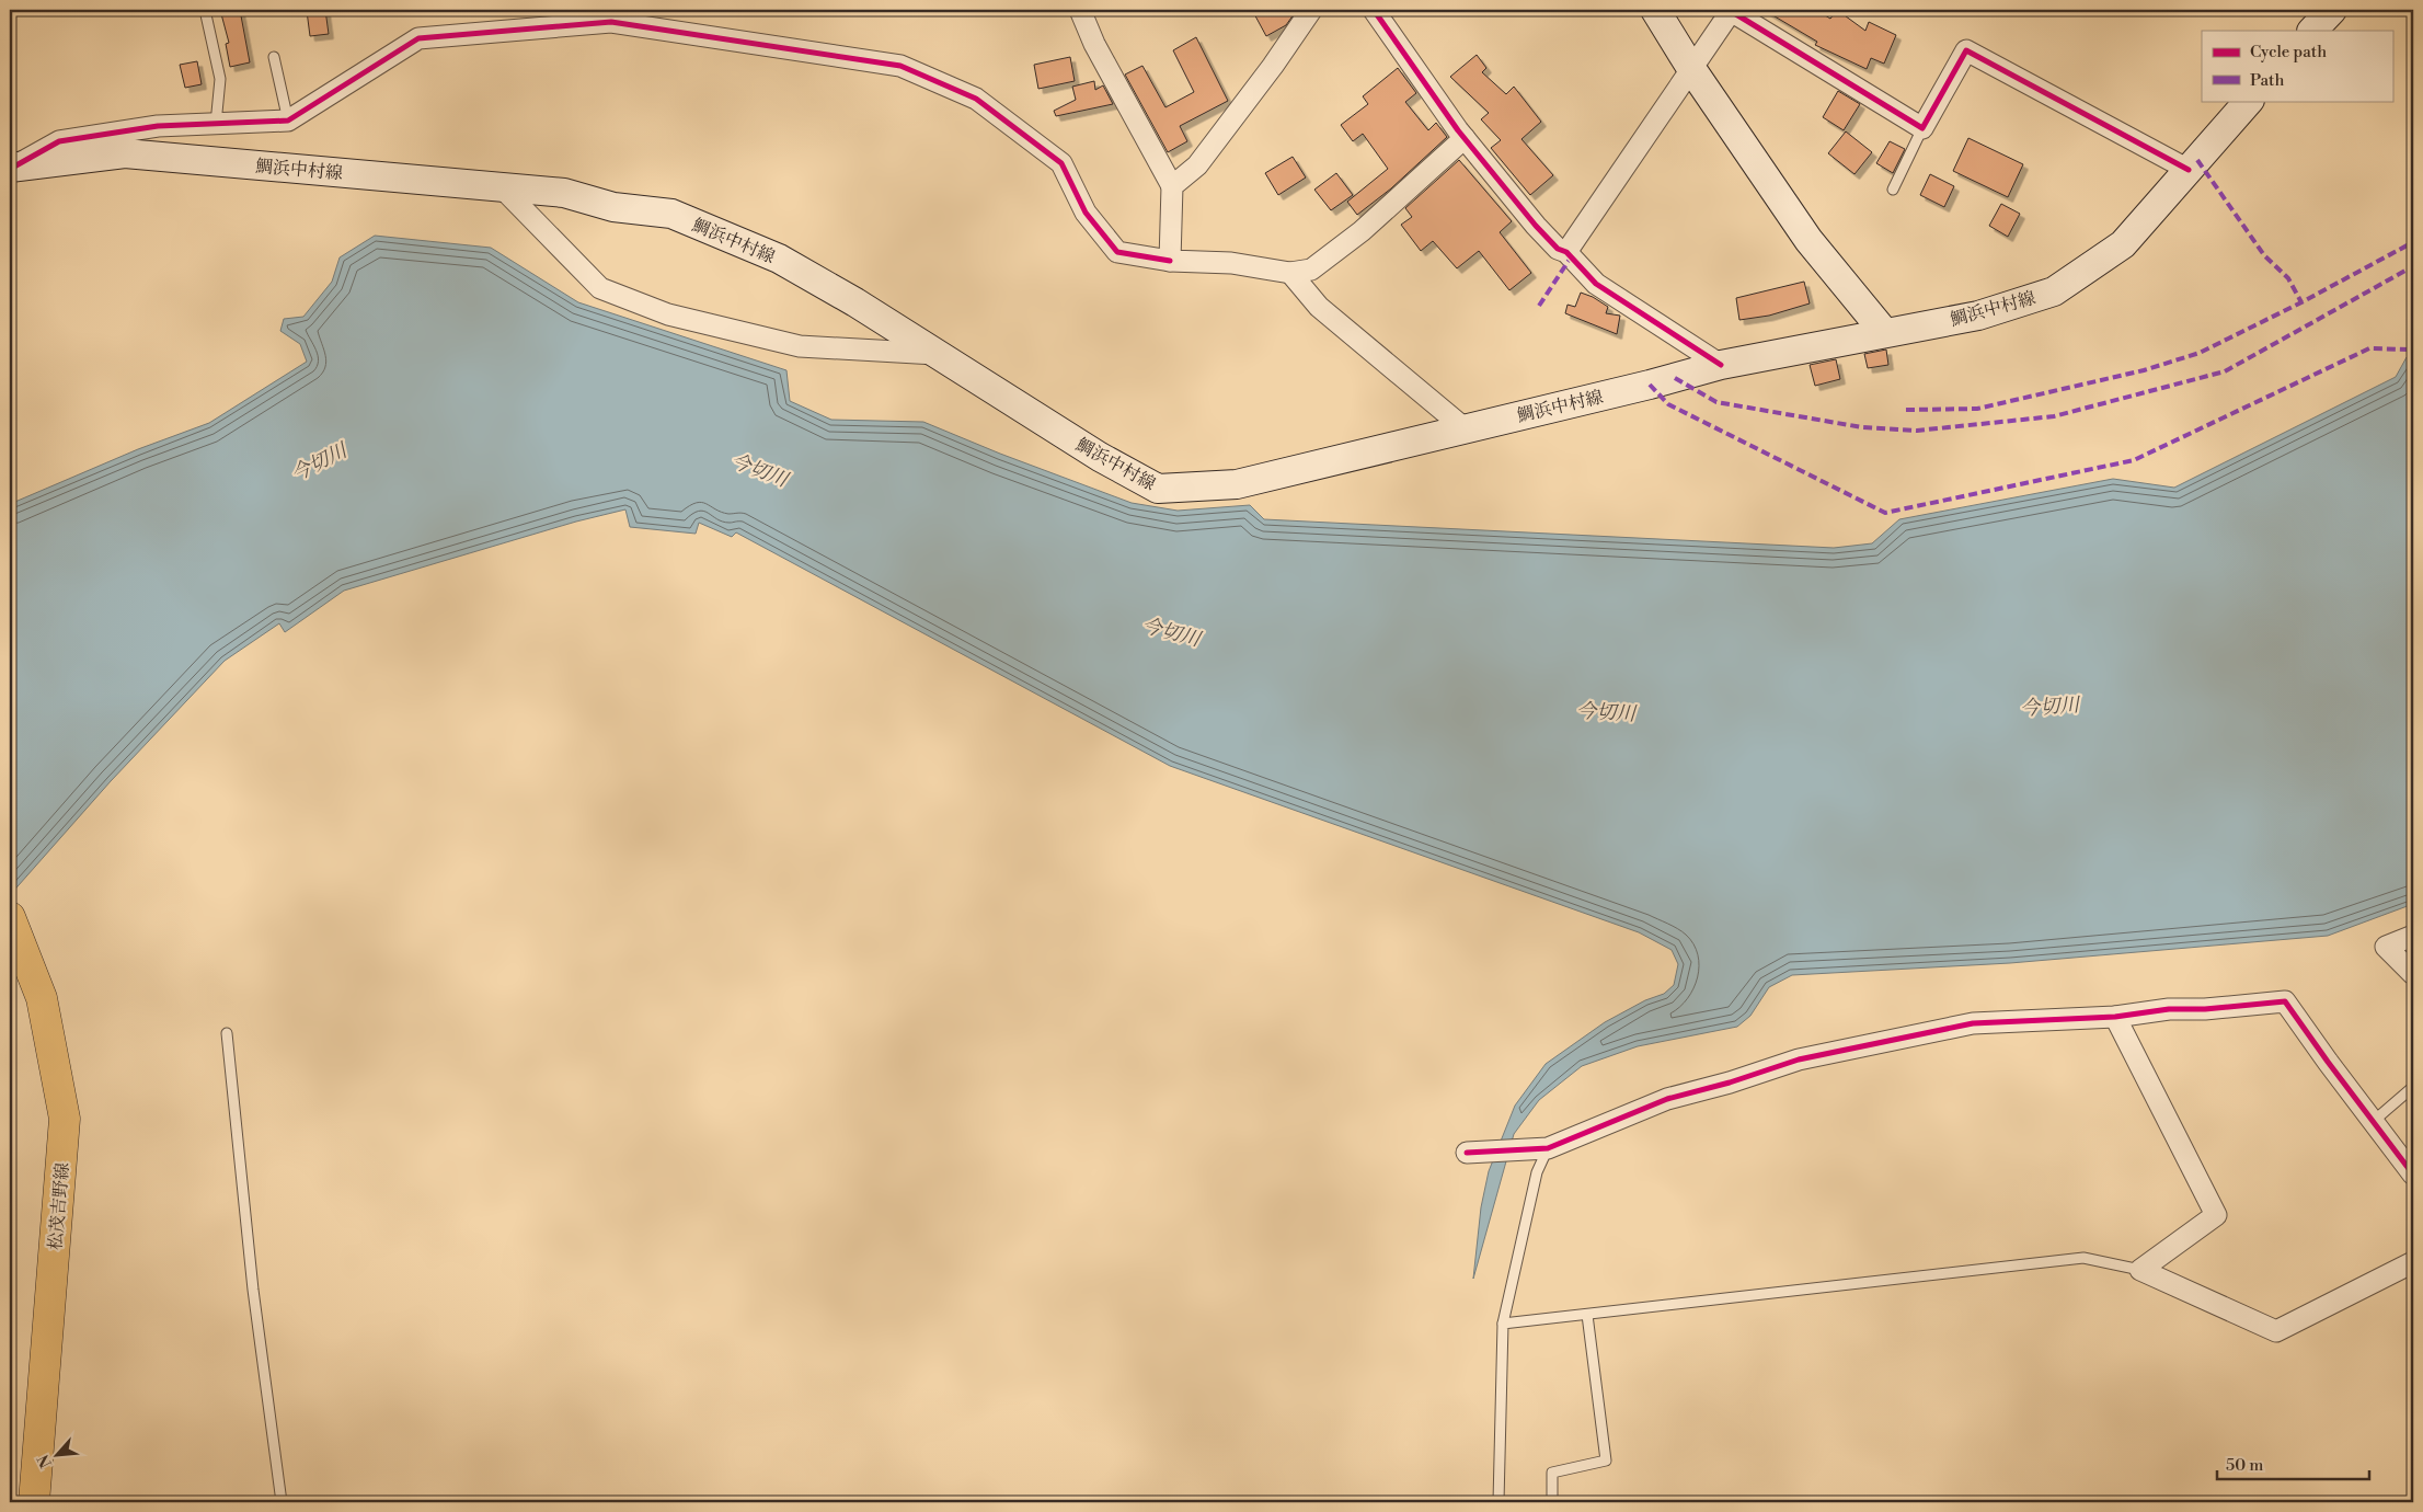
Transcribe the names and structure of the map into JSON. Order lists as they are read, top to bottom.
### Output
{
  "streets": {
    "main road": ["鯛浜中村線", "松茂吉野線"]
  },
  "water": ["今切川"],
  "legend": ["Cycle path", "Path"],
  "scale_bar": "50 m",
  "north": "bottom left"
}
